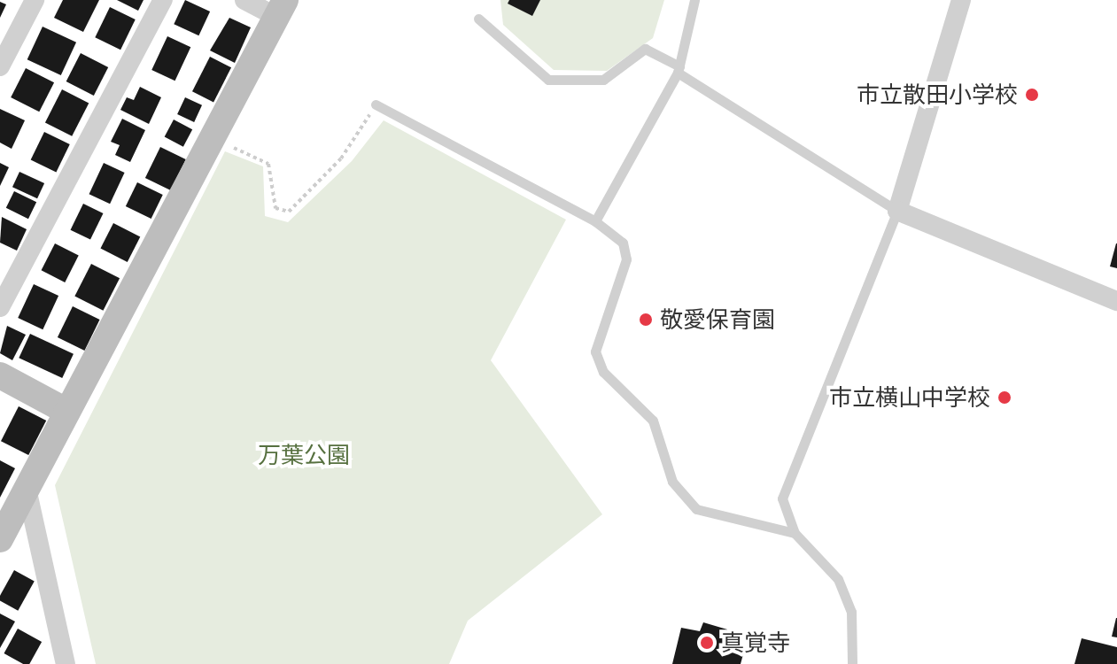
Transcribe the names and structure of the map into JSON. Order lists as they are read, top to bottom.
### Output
{
  "parks": ["万葉公園"],
  "places": [
    "市立散田小学校",
    "敬愛保育園",
    "市立横山中学校",
    "真覚寺"
  ]
}
